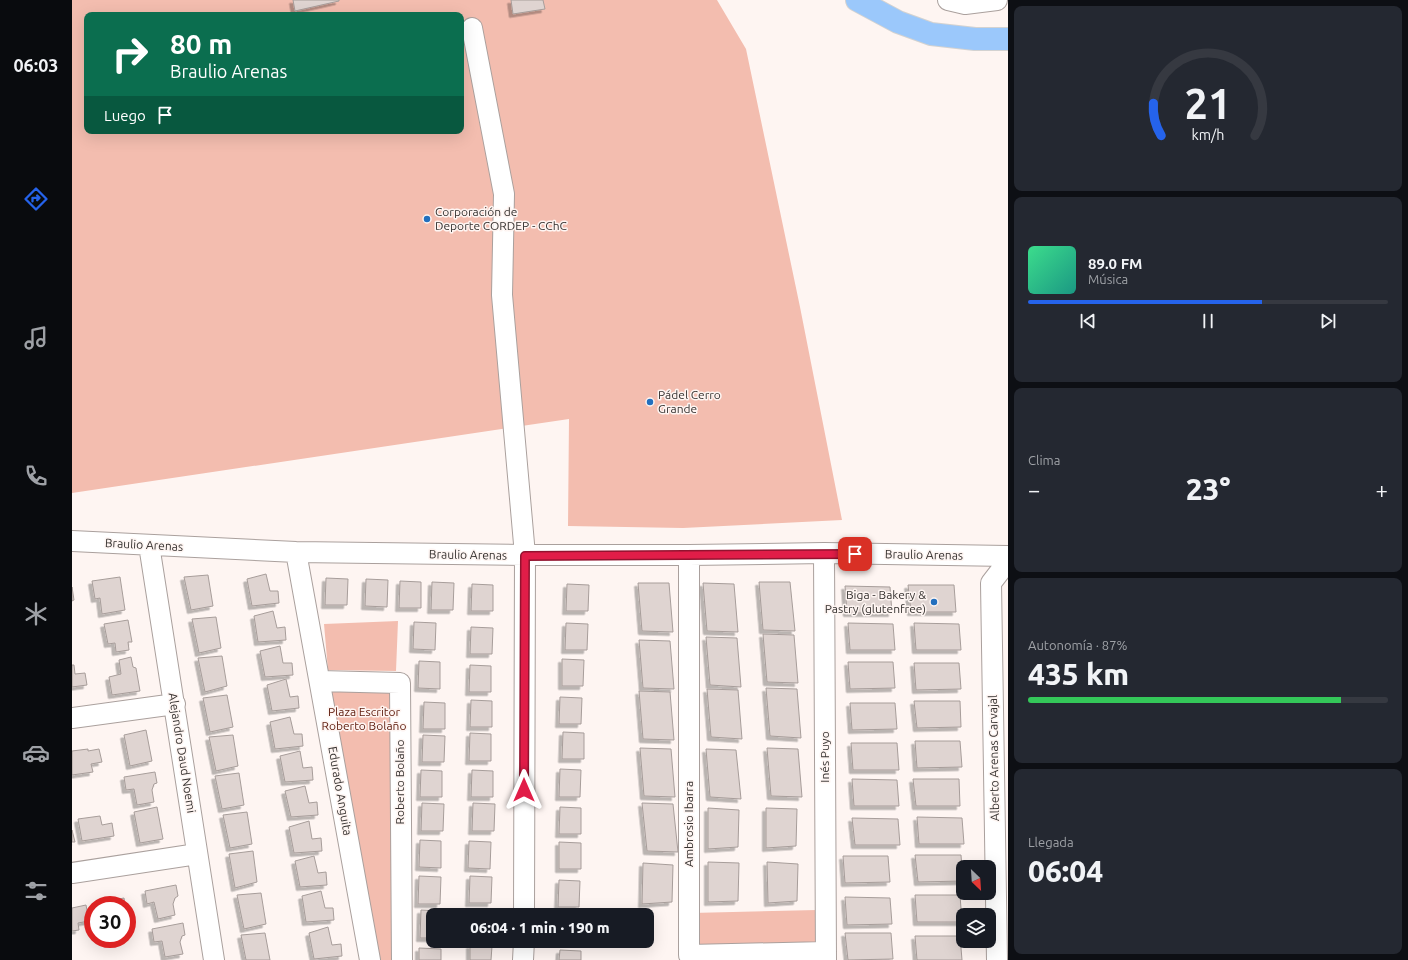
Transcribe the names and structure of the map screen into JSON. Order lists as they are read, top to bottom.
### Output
{
  "streets": {
    "street": [
      "Braulio Arenas",
      "Alejandro Daud Noemi",
      "Inés Puyo",
      "Alberto Arenas Carvajal",
      "Roberto Bolaño",
      "Edurado Anguita",
      "Ambrosio Ibarra"
    ]
  },
  "crossings": [
    ["Braulio Arenas", "Alejandro Daud Noemi"],
    ["Braulio Arenas", "Inés Puyo"],
    ["Braulio Arenas", "Edurado Anguita"],
    ["Braulio Arenas", "Ambrosio Ibarra"],
    ["Inés Puyo", "Ambrosio Ibarra"],
    ["Roberto Bolaño", "Edurado Anguita"]
  ],
  "parks": ["Plaza Escritor Roberto Bolaño"],
  "places": ["Corporación de Deporte CORDEP - CChC", "Pádel Cerro Grande", "Biga - Bakery & Pastry (glutenfree)"],
  "north": "bottom right",
  "page": {
    "tabs": "06:03",
    "turn": ["80 m", "Braulio Arenas"],
    "then": "Luego",
    "song": ["89.0 FM", "Música"],
    "tile": [
      "Clima",
      ["Autonomía · 87%", "435 km"],
      ["Llegada", "06:04"]
    ],
    "heat": ["−", "23°", "+"],
    "limit": "30",
    "trip": "06:04 · 1 min · 190 m",
    "gauge": ["21", "km/h"]
  }
}
